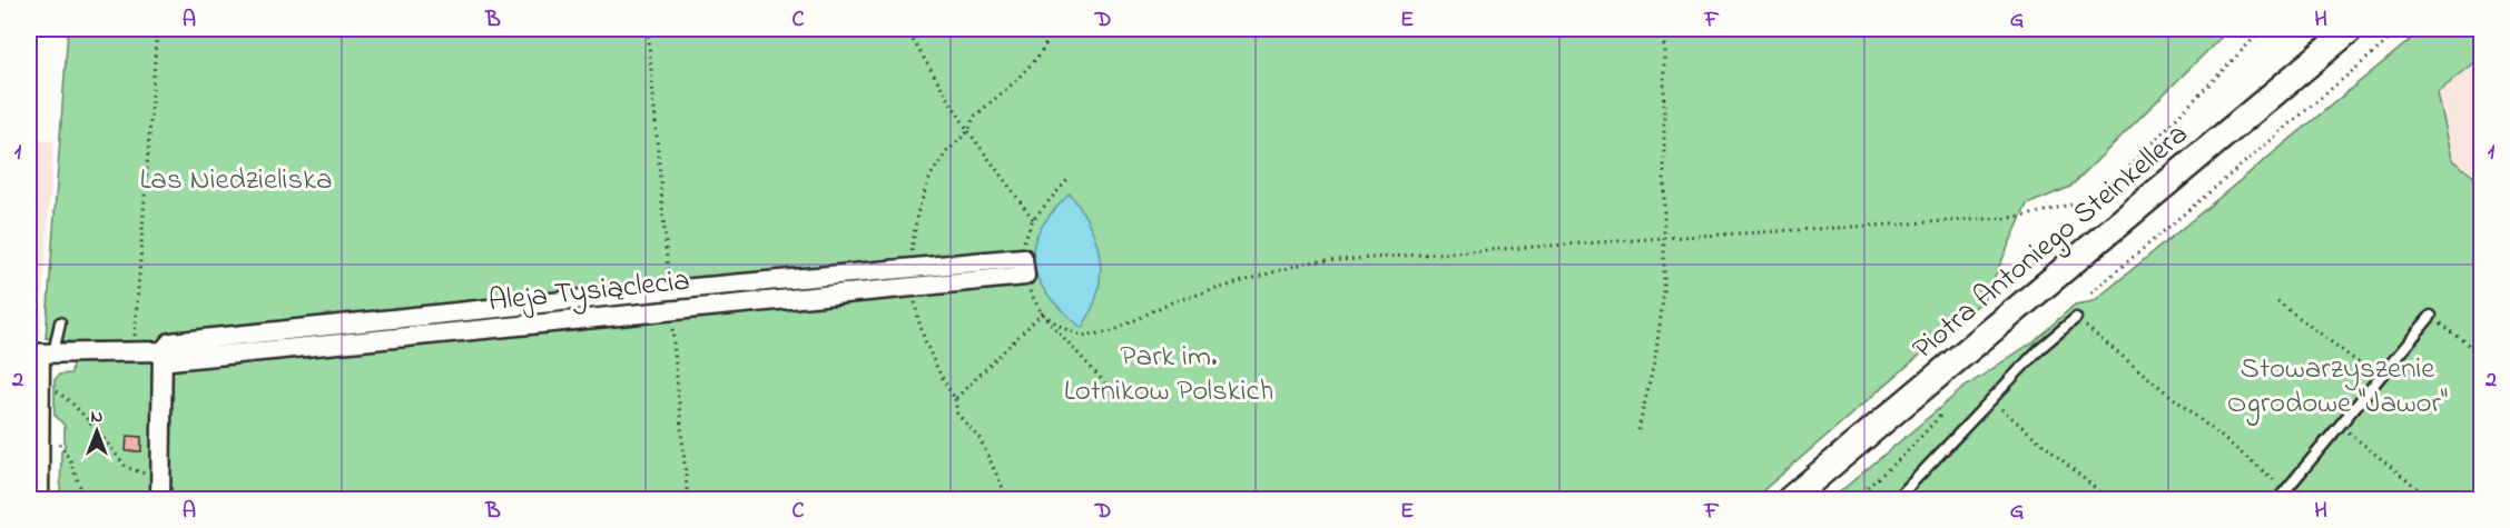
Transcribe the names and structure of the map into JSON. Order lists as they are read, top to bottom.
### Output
{
  "streets": {
    "street": ["Piotra Antoniego Steinkellera", "Aleja Tysiąclecia"]
  },
  "parks": ["Las Niedzieliska", "Park im. Lotnikow Polskich", "Stowarzyszenie Ogrodowe \"Jawor\""],
  "north": "top",
  "grid": {
    "columns": [
      "A",
      "B",
      "C",
      "D",
      "E",
      "F",
      "G",
      "H"
    ],
    "rows": ["1", "2"]
  }
}
